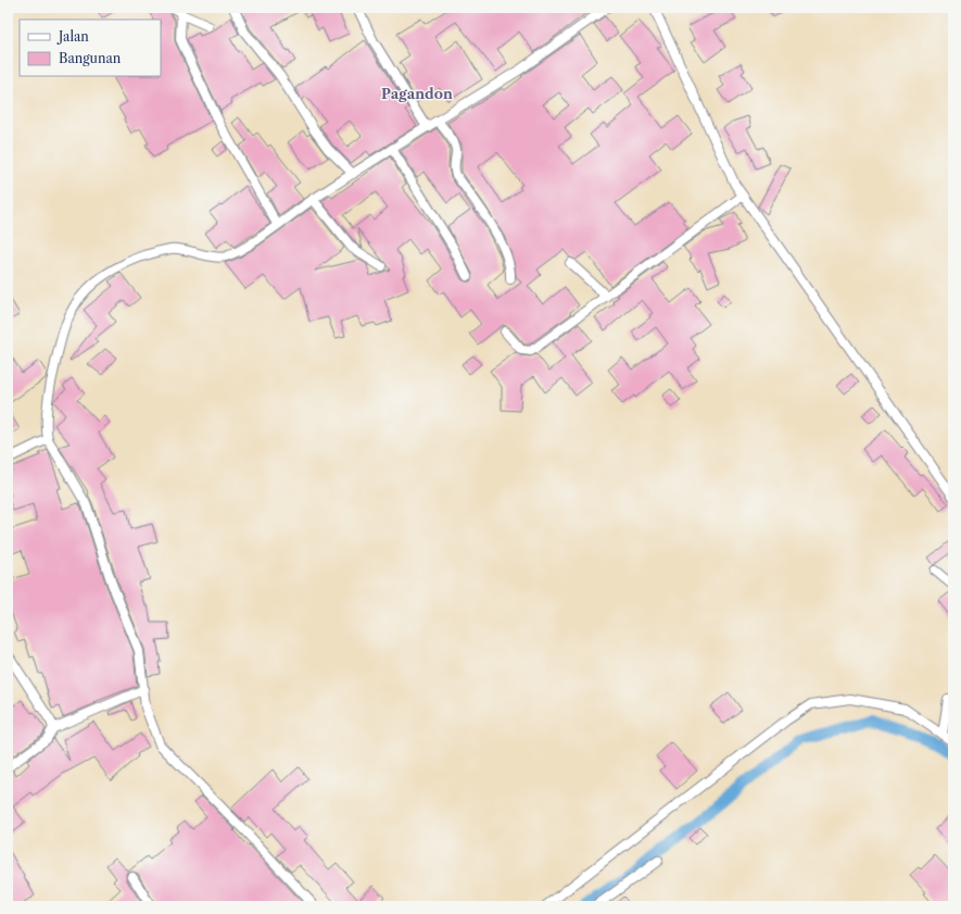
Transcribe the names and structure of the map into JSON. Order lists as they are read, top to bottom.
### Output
{
  "districts": ["Pagandon"],
  "legend": ["Jalan", "Bangunan"]
}
